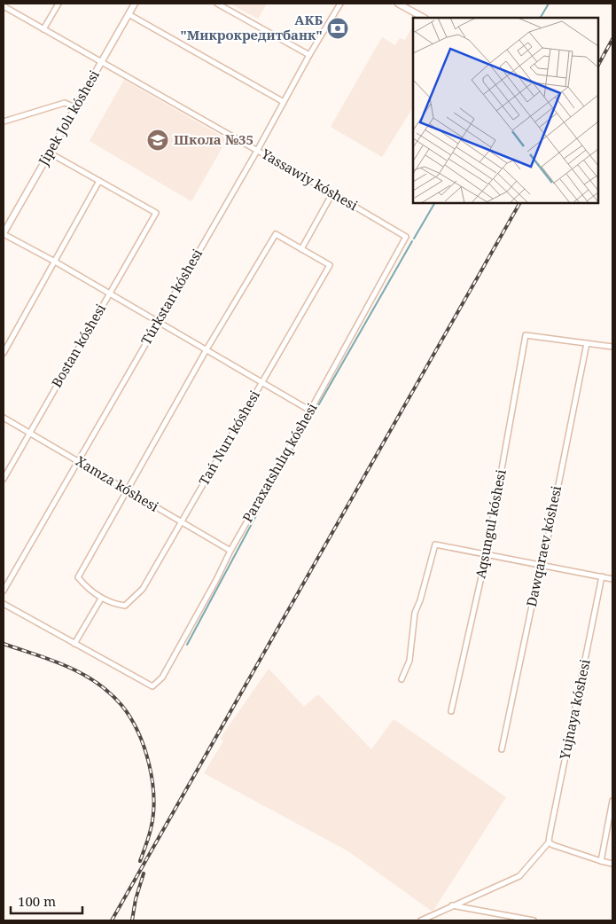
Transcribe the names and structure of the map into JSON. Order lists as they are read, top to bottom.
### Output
{
  "streets": {
    "street": [
      "Jipek Jolı kóshesi",
      "Yassawiy kóshesi",
      "Túrkstan kóshesi",
      "Bostan kóshesi",
      "Tań Nurı kóshesi",
      "Paraxatshılıq kóshesi",
      "Xamza kóshesi",
      "Aqsungul kóshesi",
      "Dawqaraev kóshesi",
      "Yujnaya kóshesi"
    ]
  },
  "crossings": [
    ["Jipek Jolı kóshesi", "Yassawiy kóshesi"],
    ["Yassawiy kóshesi", "Túrkstan kóshesi"],
    ["Yassawiy kóshesi", "Paraxatshılıq kóshesi"],
    ["Túrkstan kóshesi", "Xamza kóshesi"],
    ["Bostan kóshesi", "Xamza kóshesi"],
    ["Tań Nurı kóshesi", "Xamza kóshesi"],
    ["Paraxatshılıq kóshesi", "Xamza kóshesi"],
    ["Aqsungul kóshesi", "Dawqaraev kóshesi"]
  ],
  "places": {
    "bank": ["АКБ \"Микрокредитбанк\""],
    "school or university": ["Школа №35"]
  },
  "scale_bar": "100 m"
}
